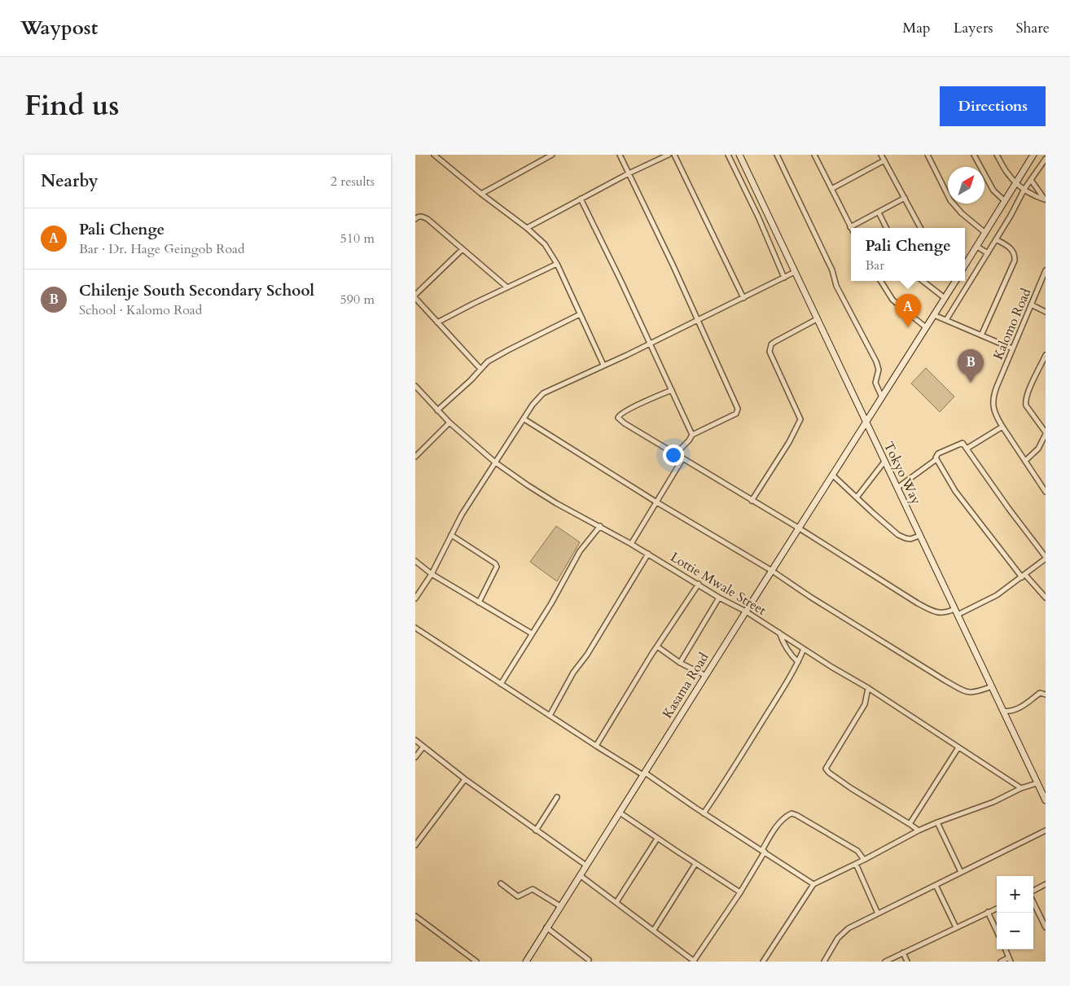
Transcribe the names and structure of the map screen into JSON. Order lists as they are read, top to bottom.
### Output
{
  "streets": {
    "street": [
      "Kalomo Road",
      "Tokyo Way",
      "Lottie Mwale Street",
      "Kasama Road"
    ]
  },
  "crossings": [
    ["Tokyo Way", "Kasama Road"],
    ["Lottie Mwale Street", "Kasama Road"]
  ],
  "north": "top right",
  "page": {
    "header": "Waypost",
    "nav": ["Map", "Layers", "Share"],
    "title": "Find us",
    "buttons": "Directions",
    "heading": ["Nearby", "2 results"],
    "list": [
      {
        "mark": "A",
        "name": "Pali Chenge",
        "note": "Bar · Dr. Hage Geingob Road",
        "value": "510 m"
      },
      {
        "mark": "B",
        "name": "Chilenje South Secondary School",
        "note": "School · Kalomo Road",
        "value": "590 m"
      }
    ],
    "popup": ["Pali Chenge", "Bar"],
    "pins": ["A", "B"],
    "map_buttons": ["+", "−"]
  }
}
